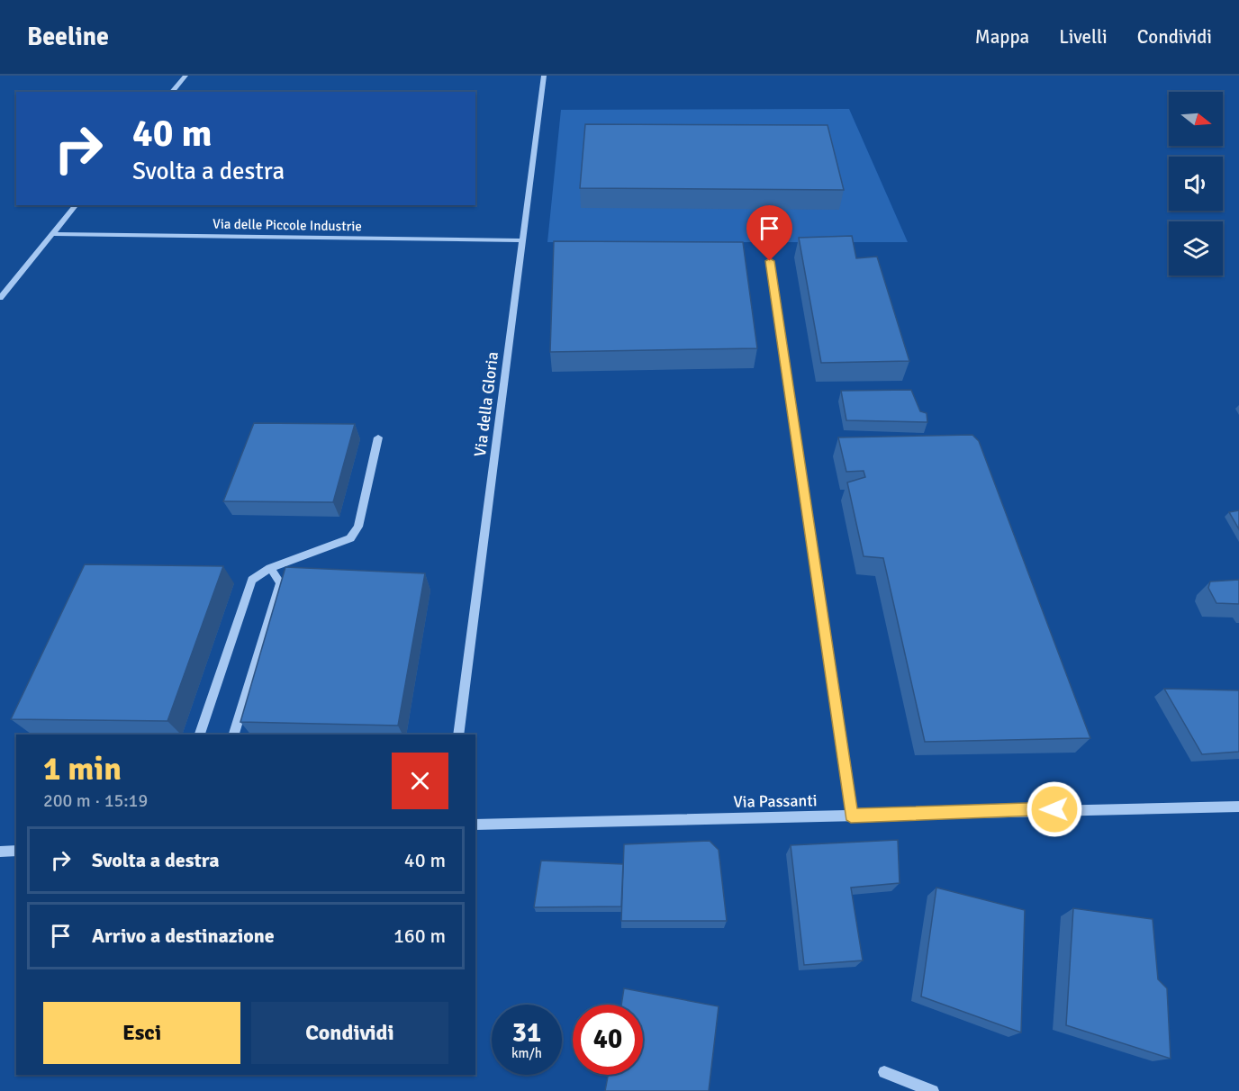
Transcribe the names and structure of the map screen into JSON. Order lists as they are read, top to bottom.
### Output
{
  "streets": {
    "street": ["Via delle Piccole Industrie", "Via della Gloria", "Via Passanti"]
  },
  "crossings": [
    ["Via delle Piccole Industrie", "Via della Gloria"]
  ],
  "north": "right",
  "page": {
    "header": "Beeline",
    "nav": ["Mappa", "Livelli", "Condividi"],
    "turn": ["40 m", "Svolta a destra"],
    "heading": ["1 min", "200 m · 15:19"],
    "list": [
      {
        "name": "Svolta a destra",
        "value": "40 m"
      },
      {
        "name": "Arrivo a destinazione",
        "value": "160 m"
      }
    ],
    "buttons": ["Esci", "Condividi"],
    "speed": "31 km/h",
    "limit": "40"
  }
}
